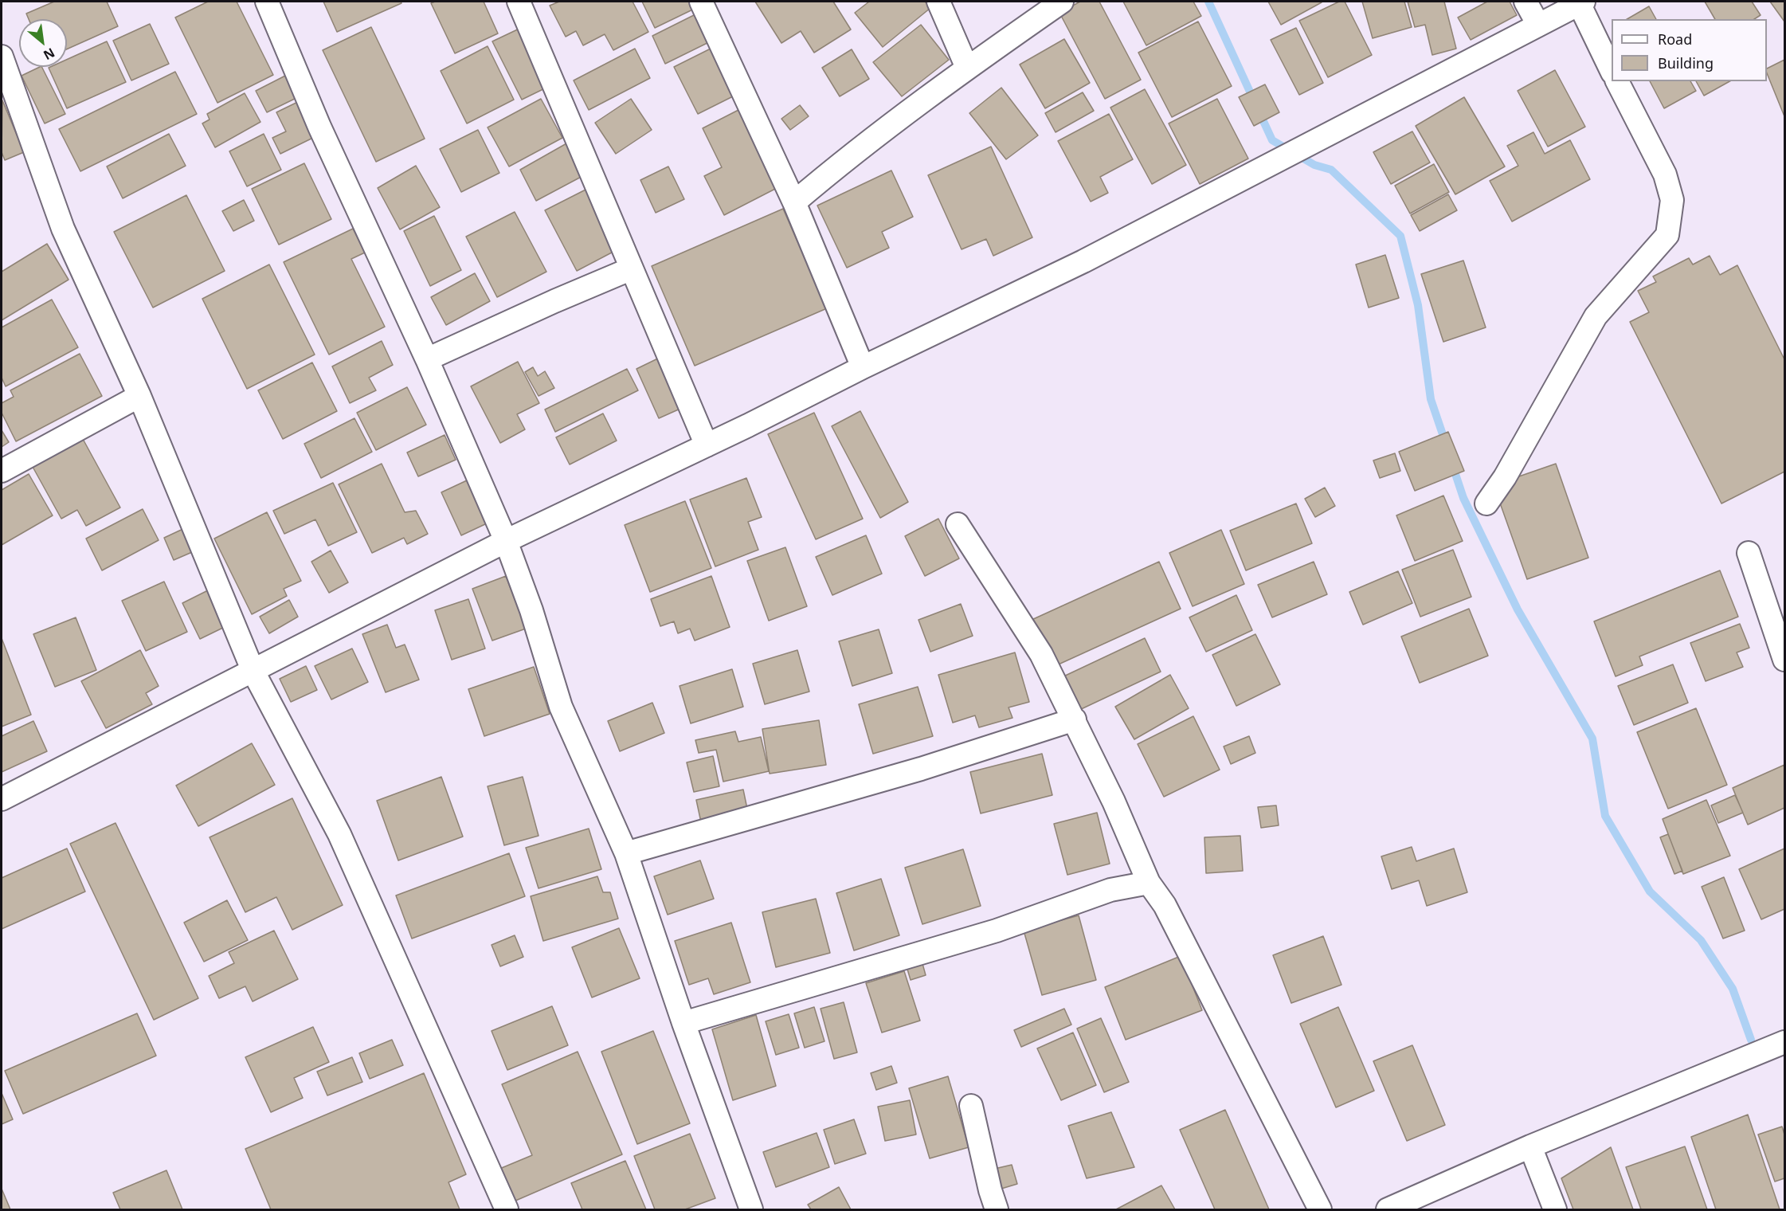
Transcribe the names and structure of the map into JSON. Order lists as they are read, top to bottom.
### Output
{
  "legend": ["Road", "Building"],
  "north": "bottom right"
}
